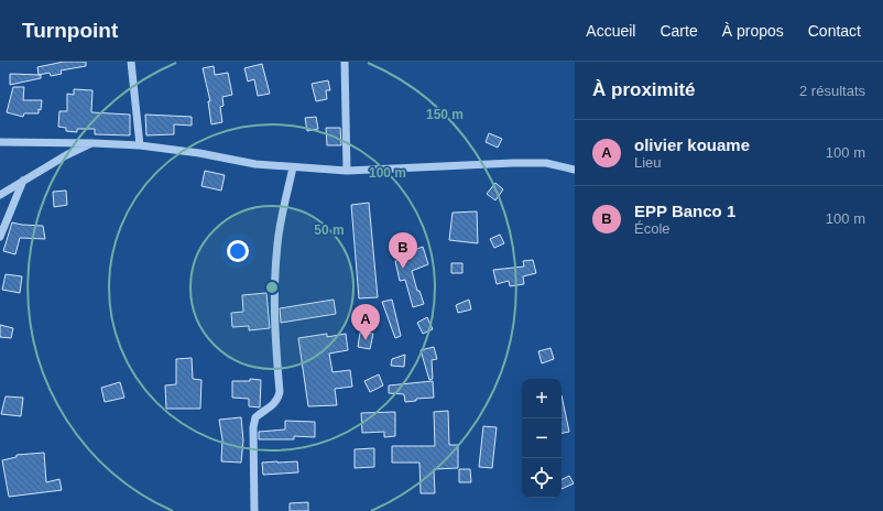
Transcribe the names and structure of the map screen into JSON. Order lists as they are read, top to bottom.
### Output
{
  "page": {
    "header": "Turnpoint",
    "nav": [
      "Accueil",
      "Carte",
      "À propos",
      "Contact"
    ],
    "heading": ["À proximité", "2 résultats"],
    "list": [
      {
        "mark": "A",
        "name": "olivier kouame",
        "note": "Lieu",
        "value": "100 m"
      },
      {
        "mark": "B",
        "name": "EPP Banco 1",
        "note": "École",
        "value": "100 m"
      }
    ],
    "pins": ["B", "A"],
    "map_buttons": ["+", "−"]
  },
  "rings": ["150 m", "100 m", "50 m"]
}
